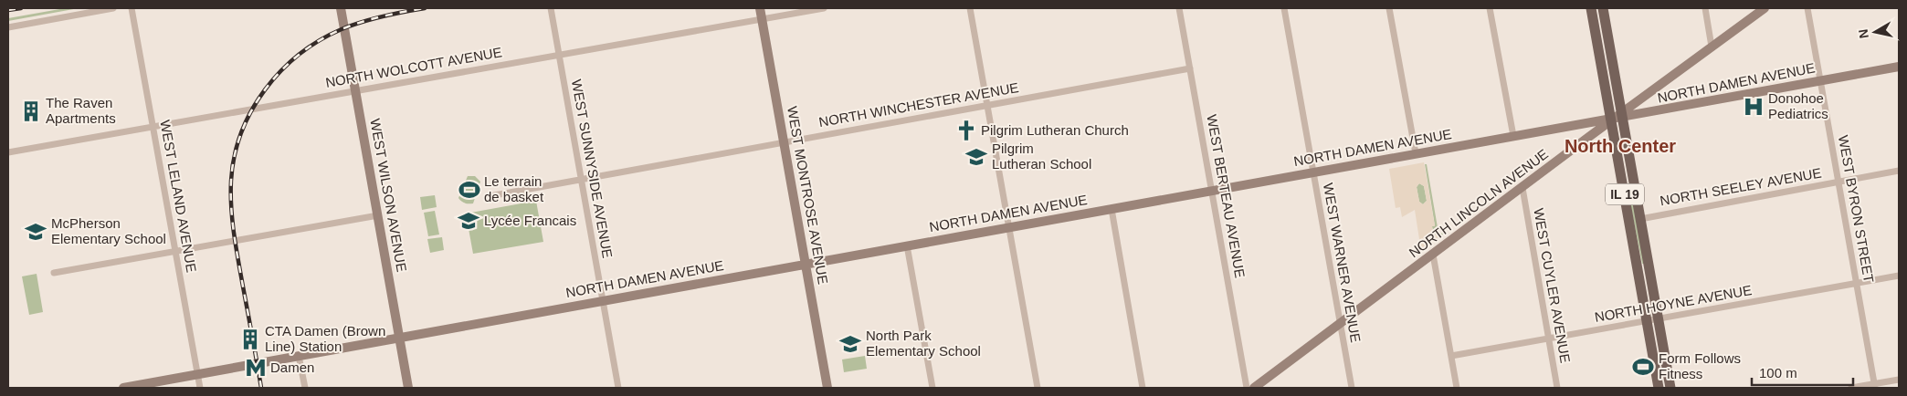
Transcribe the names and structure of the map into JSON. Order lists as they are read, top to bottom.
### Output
{
  "streets": {
    "main road": [
      "NORTH DAMEN AVENUE",
      "IL 19",
      "WEST WILSON AVENUE",
      "WEST MONTROSE AVENUE",
      "NORTH LINCOLN AVENUE"
    ],
    "street": [
      "NORTH WOLCOTT AVENUE",
      "NORTH WINCHESTER AVENUE",
      "WEST SUNNYSIDE AVENUE",
      "NORTH SEELEY AVENUE",
      "WEST LELAND AVENUE",
      "WEST BERTEAU AVENUE",
      "WEST BYRON STREET",
      "WEST WARNER AVENUE",
      "WEST CUYLER AVENUE",
      "NORTH HOYNE AVENUE"
    ]
  },
  "crossings": [
    ["NORTH WOLCOTT AVENUE", "WEST SUNNYSIDE AVENUE"],
    ["NORTH WOLCOTT AVENUE", "WEST WILSON AVENUE"],
    ["NORTH WOLCOTT AVENUE", "WEST MONTROSE AVENUE"],
    ["NORTH WOLCOTT AVENUE", "WEST LELAND AVENUE"],
    ["NORTH DAMEN AVENUE", "WEST SUNNYSIDE AVENUE"],
    ["NORTH DAMEN AVENUE", "IL 19"],
    ["NORTH DAMEN AVENUE", "WEST WILSON AVENUE"],
    ["NORTH DAMEN AVENUE", "WEST MONTROSE AVENUE"],
    ["NORTH DAMEN AVENUE", "WEST LELAND AVENUE"],
    ["NORTH DAMEN AVENUE", "WEST BERTEAU AVENUE"],
    ["NORTH DAMEN AVENUE", "NORTH LINCOLN AVENUE"],
    ["NORTH DAMEN AVENUE", "WEST BYRON STREET"],
    ["NORTH DAMEN AVENUE", "WEST WARNER AVENUE"],
    ["NORTH WINCHESTER AVENUE", "WEST SUNNYSIDE AVENUE"],
    ["NORTH WINCHESTER AVENUE", "WEST MONTROSE AVENUE"],
    ["NORTH WINCHESTER AVENUE", "WEST BERTEAU AVENUE"],
    ["NORTH SEELEY AVENUE", "IL 19"],
    ["NORTH SEELEY AVENUE", "WEST BYRON STREET"],
    ["IL 19", "NORTH LINCOLN AVENUE"],
    ["IL 19", "NORTH HOYNE AVENUE"],
    ["NORTH LINCOLN AVENUE", "WEST WARNER AVENUE"],
    ["NORTH LINCOLN AVENUE", "WEST CUYLER AVENUE"],
    ["WEST BYRON STREET", "NORTH HOYNE AVENUE"],
    ["WEST CUYLER AVENUE", "NORTH HOYNE AVENUE"]
  ],
  "districts": ["North Center"],
  "places": {
    "hospital": ["Donohoe Pediatrics"],
    "building": ["The Raven Apartments", "CTA Damen (Brown Line) Station"],
    "church": ["Pilgrim Lutheran Church"],
    "school or university": [
      "Pilgrim Lutheran School",
      "Lycée Francais",
      "McPherson Elementary School",
      "North Park Elementary School"
    ],
    "sports": ["Le terrain de basket", "Form Follows Fitness"],
    "metro station": ["Damen"]
  },
  "scale_bar": "100 m",
  "north": "left"
}
